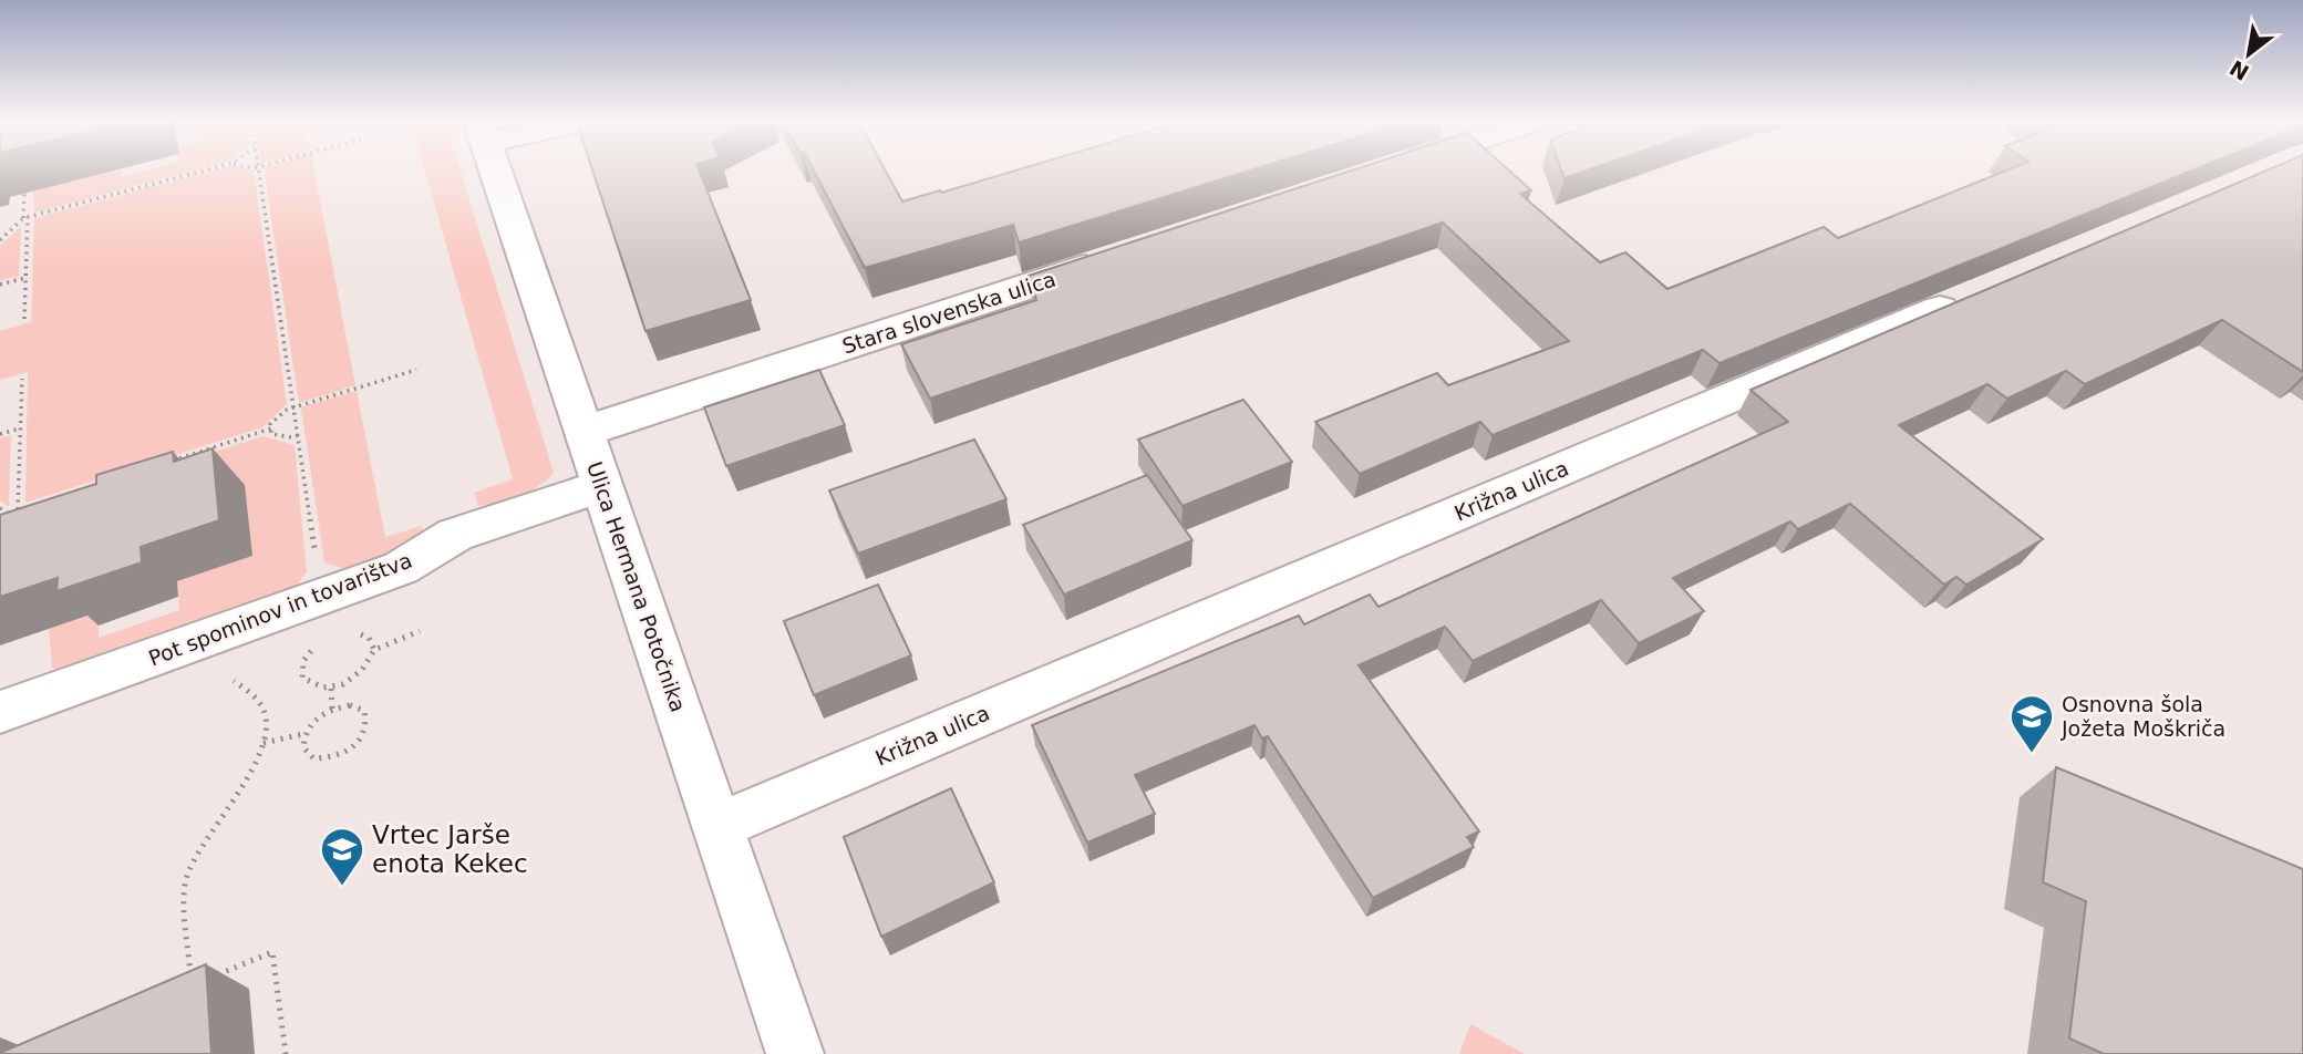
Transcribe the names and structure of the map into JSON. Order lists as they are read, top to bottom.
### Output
{
  "streets": {
    "street": [
      "Stara slovenska ulica",
      "Križna ulica",
      "Ulica Hermana Potočnika",
      "Pot spominov in tovarištva"
    ]
  },
  "crossings": [
    ["Stara slovenska ulica", "Ulica Hermana Potočnika"],
    ["Križna ulica", "Ulica Hermana Potočnika"],
    ["Ulica Hermana Potočnika", "Pot spominov in tovarištva"]
  ],
  "places": {
    "school or university": ["Osnovna šola Jožeta Moškriča", "Vrtec Jarše enota Kekec"]
  },
  "north": "bottom left"
}
